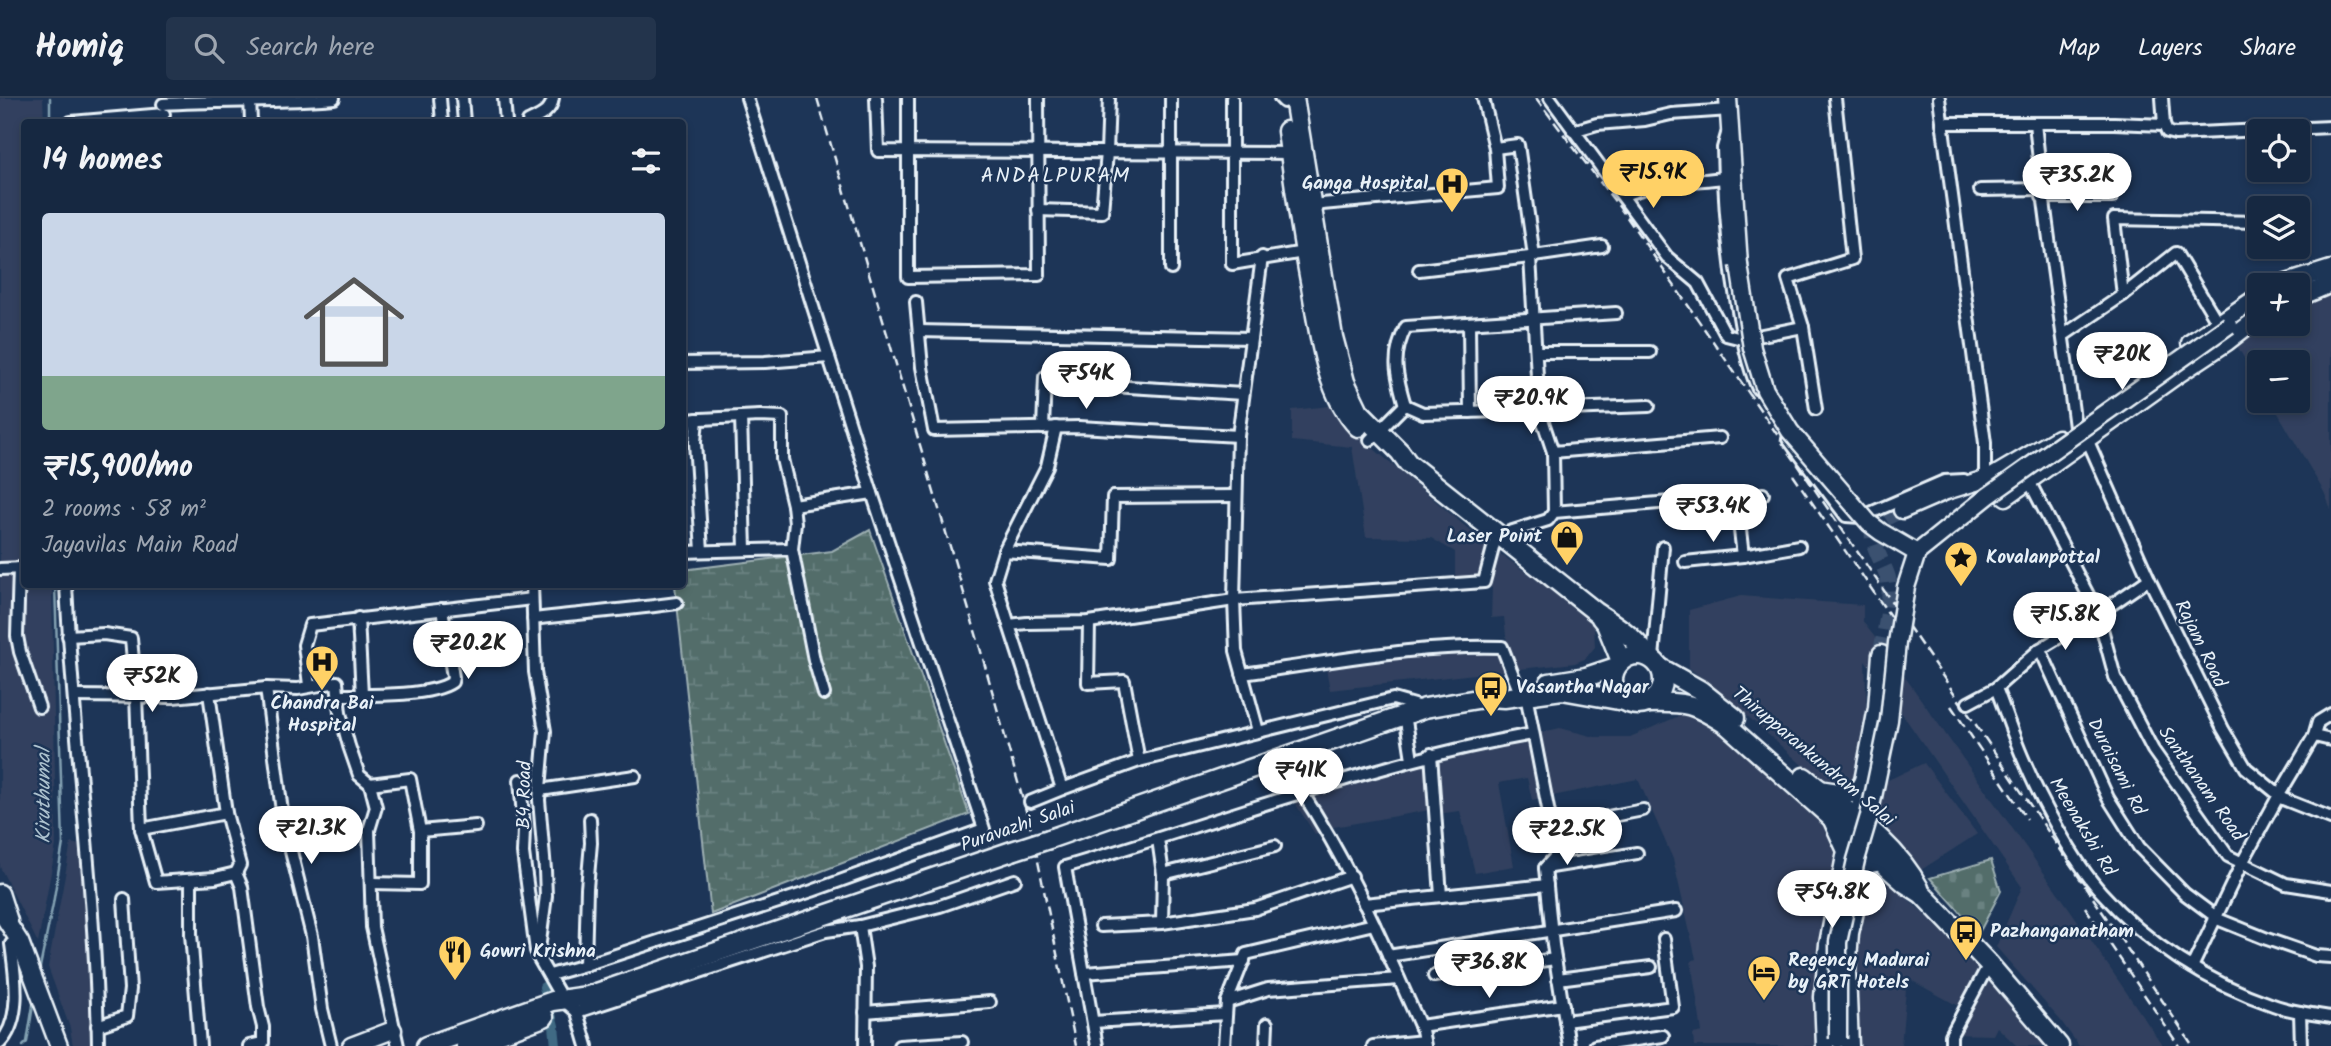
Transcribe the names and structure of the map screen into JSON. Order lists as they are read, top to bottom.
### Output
{
  "streets": {
    "main road": ["Thirupparankundram Salai", "Puravazhi Salai"],
    "street": [
      "Rajam Road",
      "Duraisami Rd",
      "Santhanam Road",
      "B4 Road",
      "Meenakshi Rd"
    ]
  },
  "crossings": [
    ["Thirupparankundram Salai", "Puravazhi Salai"]
  ],
  "districts": ["ANDALPURAM"],
  "water": ["Kiruthumal"],
  "places": {
    "hospital": ["Ganga Hospital", "Chandra Bai Hospital"],
    "shop": ["Laser Point"],
    "place": ["Kovalanpottal"],
    "bus stop": ["Vasantha Nagar", "Pazhanganatham"],
    "restaurant": ["Gowri Krishna"],
    "hotel": ["Regency Madurai by GRT Hotels"]
  },
  "page": {
    "header": "Homiq",
    "search": "Search here",
    "nav": ["Map", "Layers", "Share"],
    "map_buttons": ["+", "−"],
    "heading": "14 homes",
    "price": [
      "₹15.9K",
      "₹35.2K",
      "₹20K",
      "₹54K",
      "₹20.9K",
      "₹53.4K",
      "₹15.8K",
      "₹20.2K",
      "₹52K",
      "₹41K",
      "₹21.3K",
      "₹22.5K",
      "₹54.8K",
      "₹36.8K"
    ],
    "list": [
      {
        "name": "₹15,900/mo",
        "note": "2 rooms · 58 m² · Jayavilas Main Road"
      }
    ]
  }
}
